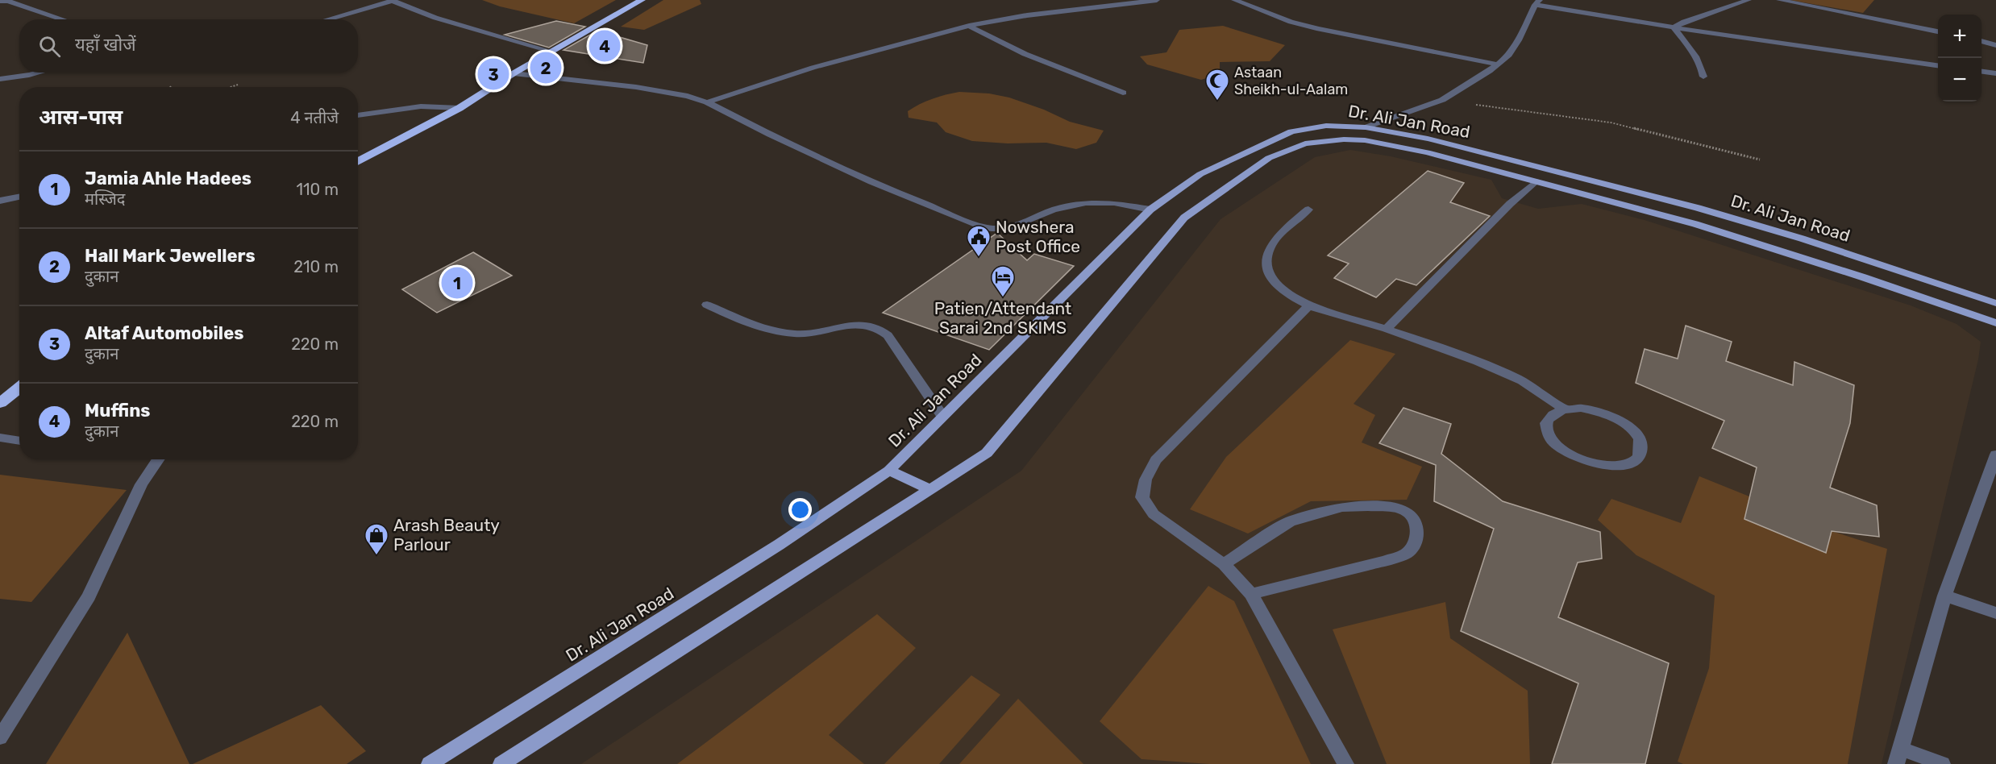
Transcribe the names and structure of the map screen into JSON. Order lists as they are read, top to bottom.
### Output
{
  "streets": {
    "main road": ["Dr. Ali Jan Road"]
  },
  "places": {
    "mosque": ["Astaan Sheikh-ul-Aalam"],
    "public building": ["Nowshera Post Office"],
    "hotel": ["Patien/Attendant Sarai 2nd SKIMS"],
    "shop": ["Arash Beauty Parlour"]
  },
  "page": {
    "map_buttons": ["+", "−"],
    "search": "यहाँ खोजें",
    "pins": [
      "4",
      "2",
      "3",
      "1"
    ],
    "heading": ["आस-पास", "4 नतीजे"],
    "list": [
      {
        "mark": "1",
        "name": "Jamia Ahle Hadees",
        "note": "मस्जिद",
        "value": "110 m"
      },
      {
        "mark": "2",
        "name": "Hall Mark Jewellers",
        "note": "दुकान",
        "value": "210 m"
      },
      {
        "mark": "3",
        "name": "Altaf Automobiles",
        "note": "दुकान",
        "value": "220 m"
      },
      {
        "mark": "4",
        "name": "Muffins",
        "note": "दुकान",
        "value": "220 m"
      }
    ]
  }
}
